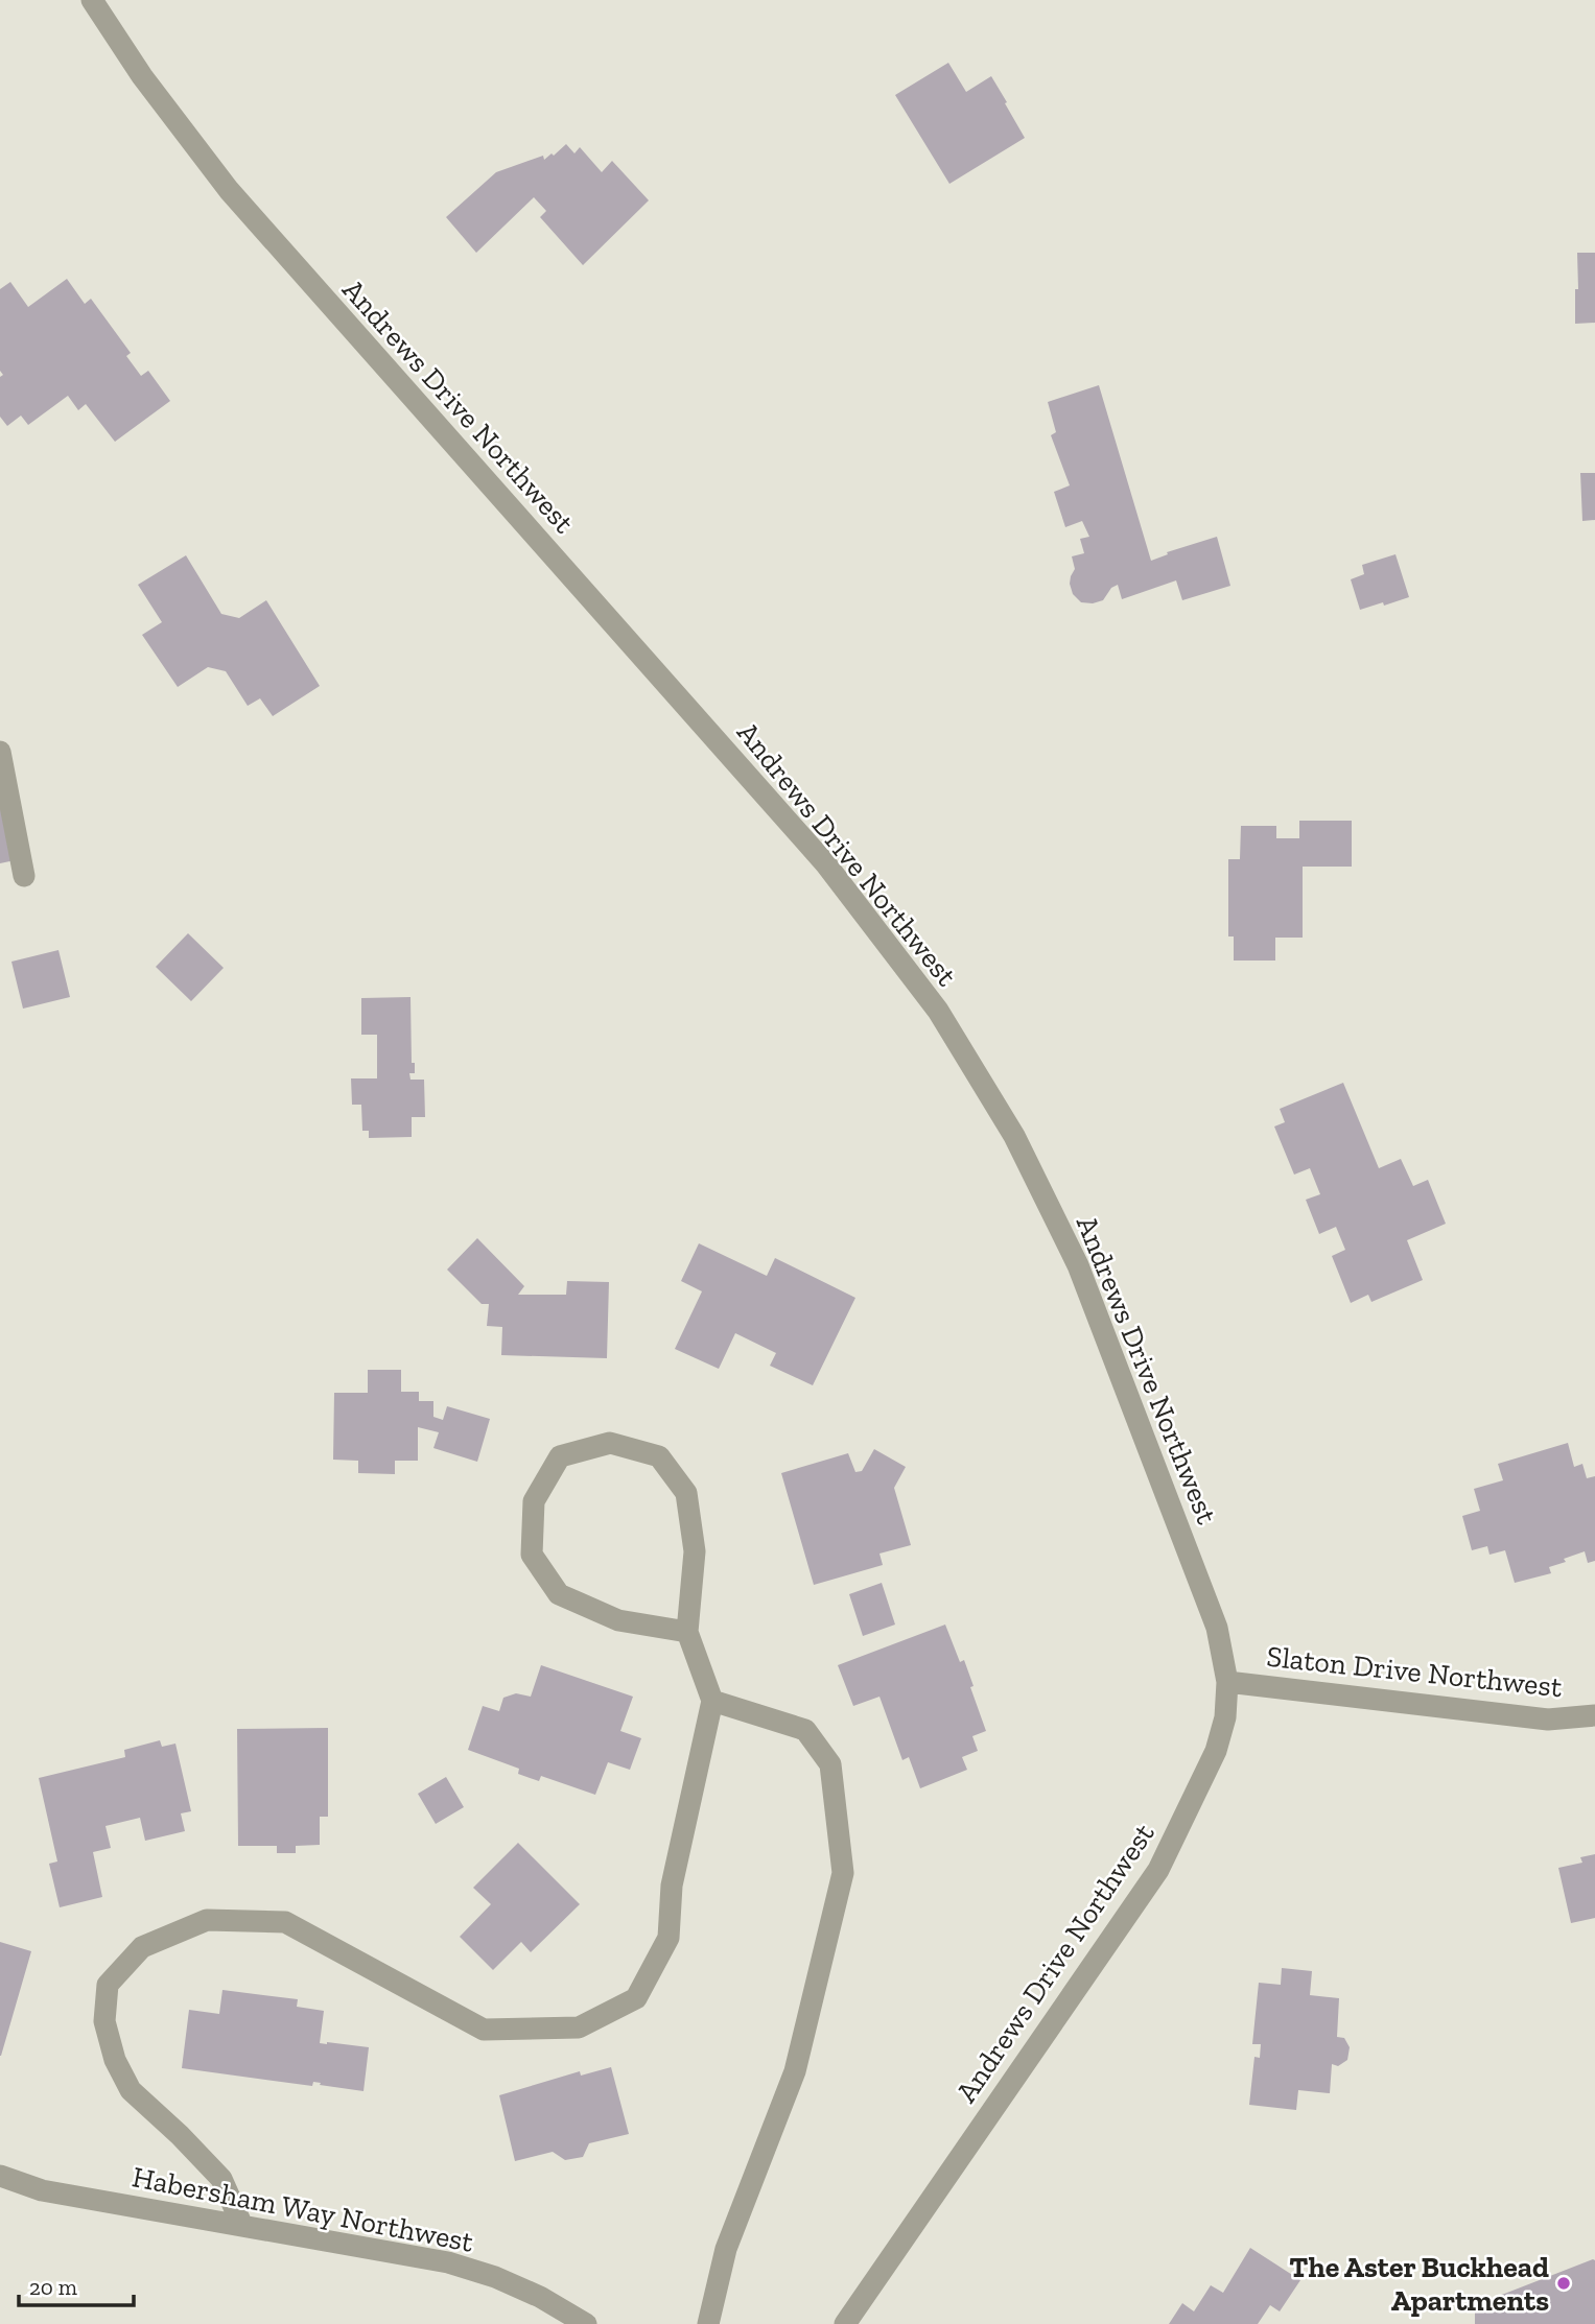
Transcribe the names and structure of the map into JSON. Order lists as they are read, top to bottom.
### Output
{
  "streets": {
    "street": ["Andrews Drive Northwest", "Slaton Drive Northwest", "Habersham Way Northwest"]
  },
  "crossings": [
    ["Andrews Drive Northwest", "Slaton Drive Northwest"]
  ],
  "places": ["The Aster Buckhead Apartments"],
  "scale_bar": "20 m"
}
